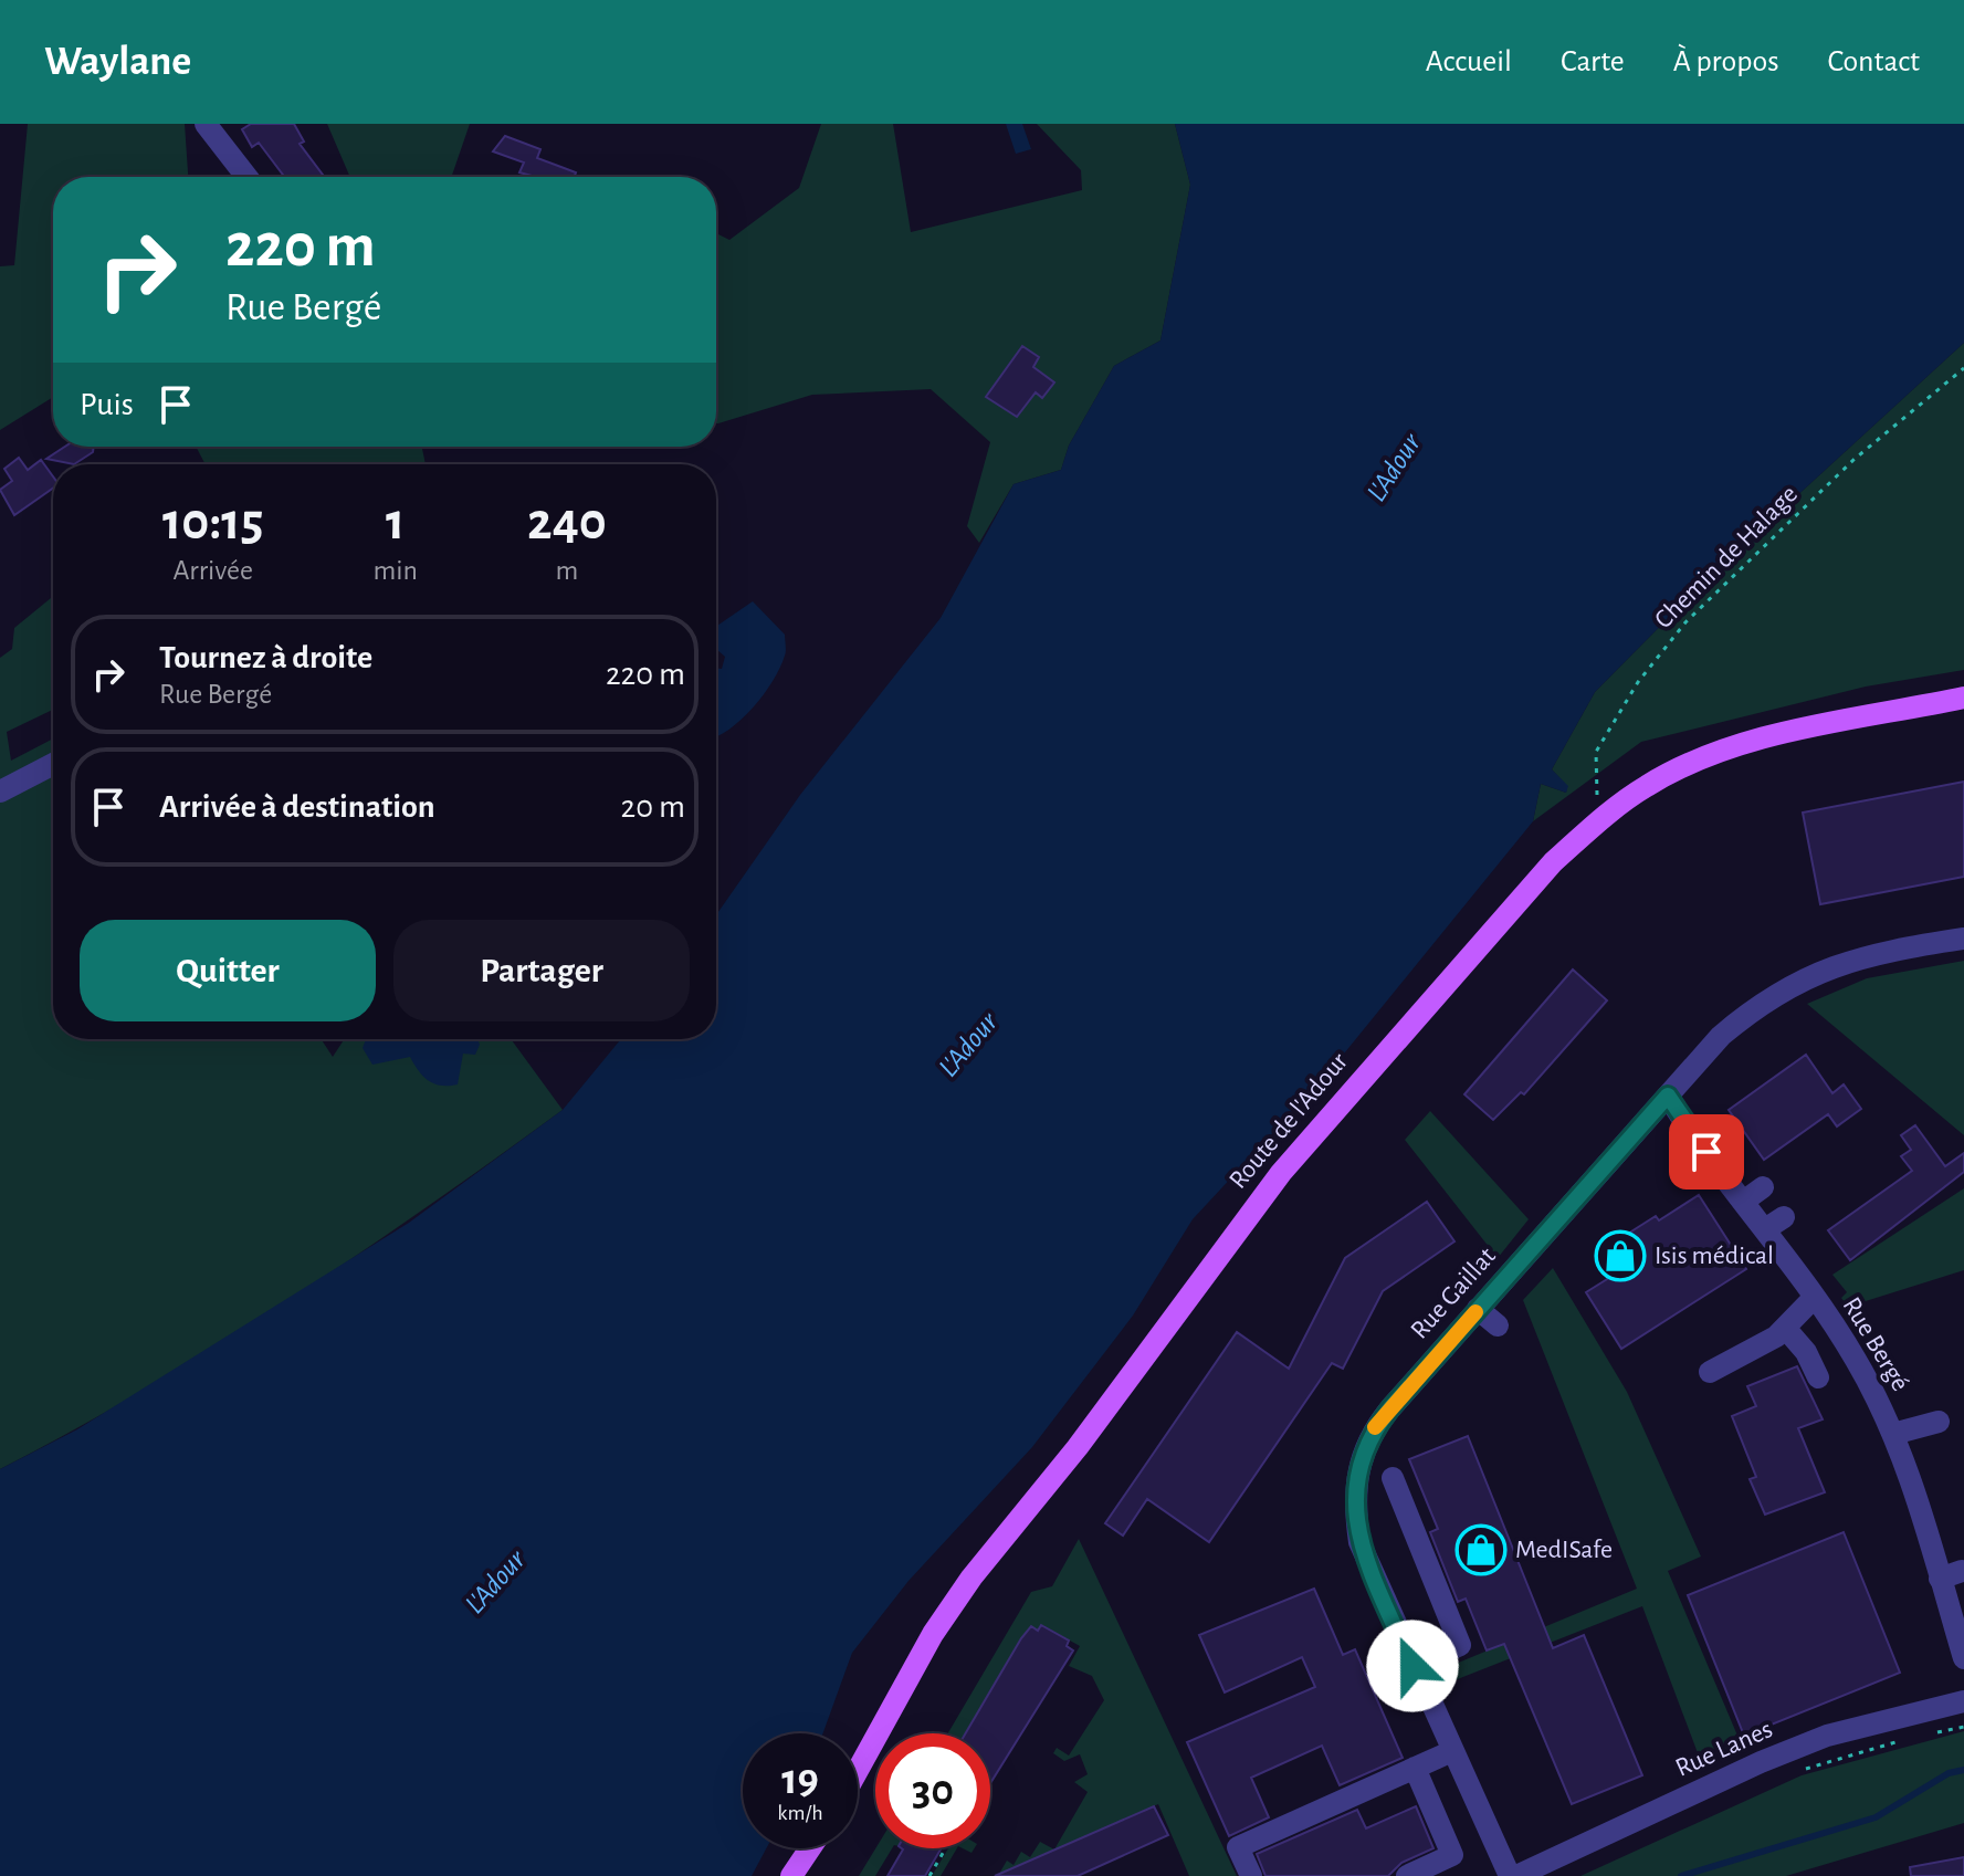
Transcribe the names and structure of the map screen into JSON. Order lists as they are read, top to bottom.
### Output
{
  "streets": {
    "main road": ["Route de l'Adour"],
    "street": ["Rue Gaillat", "Rue Bergé", "Rue Lanes"],
    "path": ["Chemin de Halage"]
  },
  "crossings": [
    ["Chemin de Halage", "Route de l'Adour"],
    ["Rue Gaillat", "Rue Bergé"],
    ["Rue Gaillat", "Rue Lanes"]
  ],
  "water": ["L'Adour"],
  "places": {
    "shop": ["Isis médical", "MedISafe"]
  },
  "page": {
    "header": "Waylane",
    "nav": [
      "Accueil",
      "Carte",
      "À propos",
      "Contact"
    ],
    "turn": ["220 m", "Rue Bergé"],
    "then": "Puis",
    "eta": [
      "10:15",
      "Arrivée",
      "1",
      "min",
      "240",
      "m"
    ],
    "list": [
      {
        "name": "Tournez à droite",
        "note": "Rue Bergé",
        "value": "220 m"
      },
      {
        "name": "Arrivée à destination",
        "value": "20 m"
      }
    ],
    "buttons": ["Quitter", "Partager"],
    "speed": "19 km/h",
    "limit": "30"
  }
}
